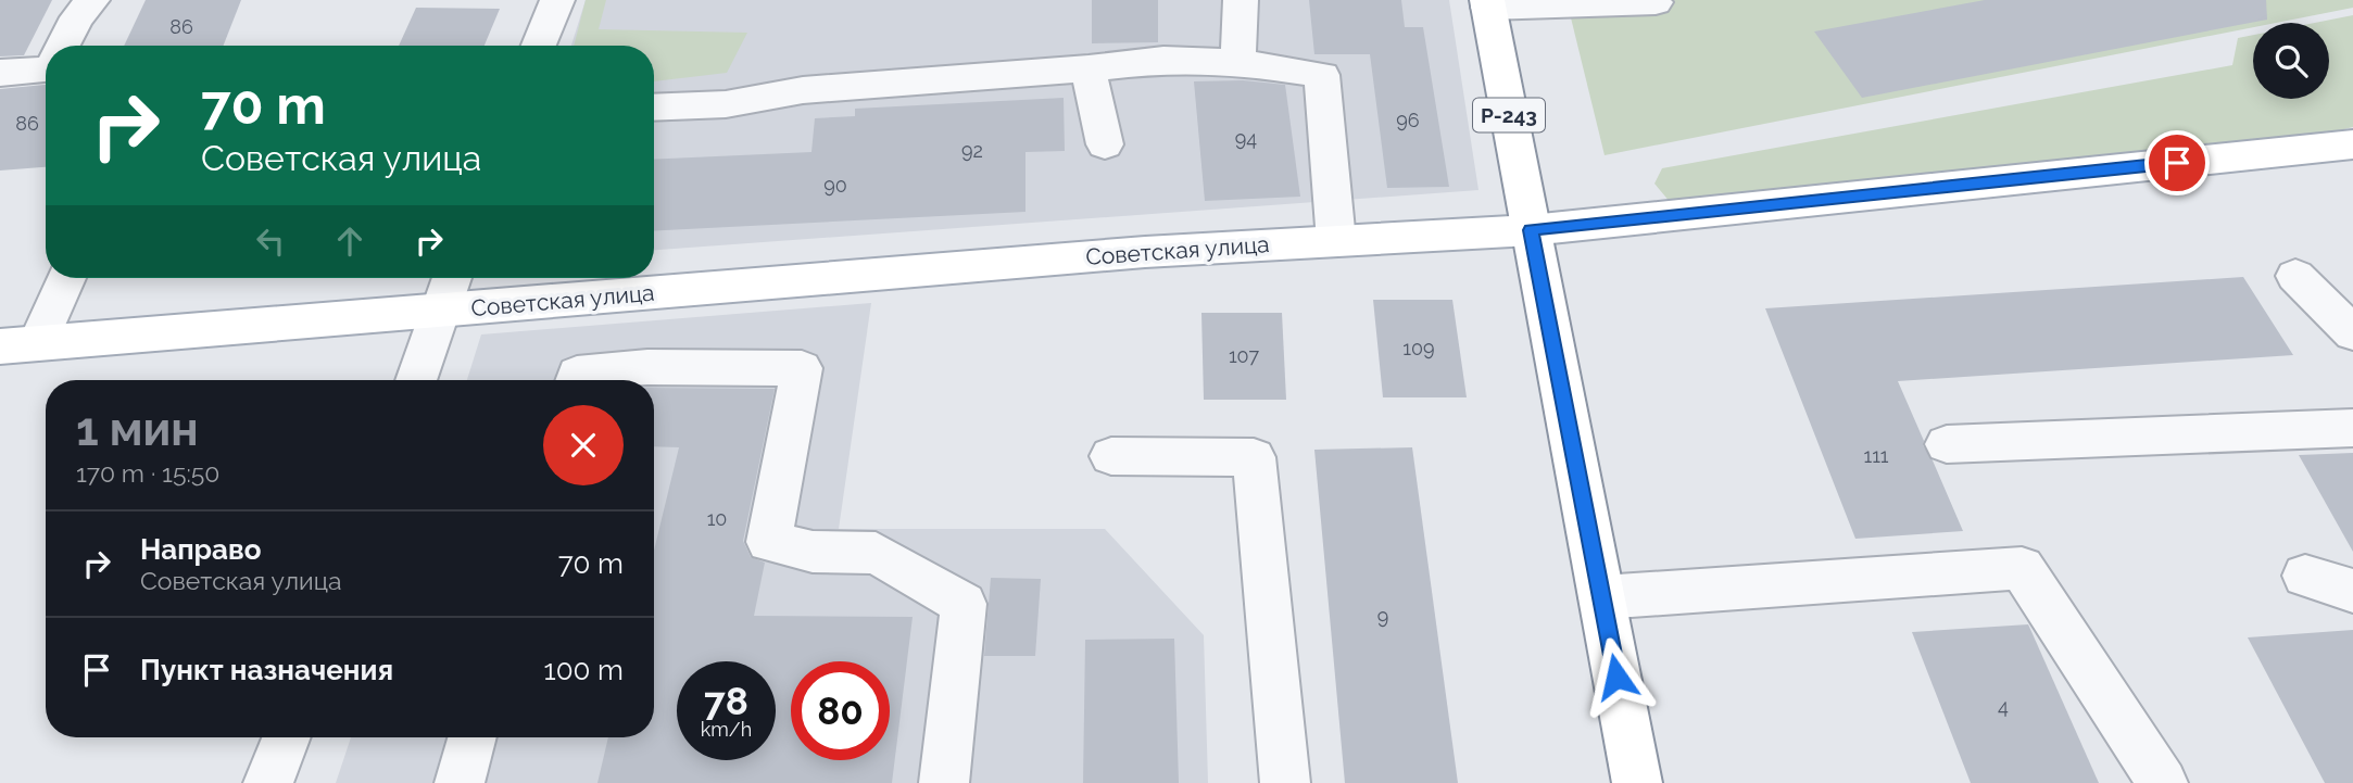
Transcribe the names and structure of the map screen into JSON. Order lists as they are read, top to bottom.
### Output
{
  "streets": {
    "main road": ["Р-243", "Советская улица"]
  },
  "crossings": [
    ["Р-243", "Советская улица"]
  ],
  "house_numbers": [
    "86",
    "96",
    "86",
    "94",
    "92",
    "90",
    "109",
    "107",
    "111",
    "10",
    "9",
    "4"
  ],
  "page": {
    "turn": ["70 m", "Советская улица"],
    "heading": ["1 мин", "170 m · 15:50"],
    "list": [
      {
        "name": "Направо",
        "note": "Советская улица",
        "value": "70 m"
      },
      {
        "name": "Пункт назначения",
        "value": "100 m"
      }
    ],
    "speed": "78 km/h",
    "limit": "80"
  }
}
